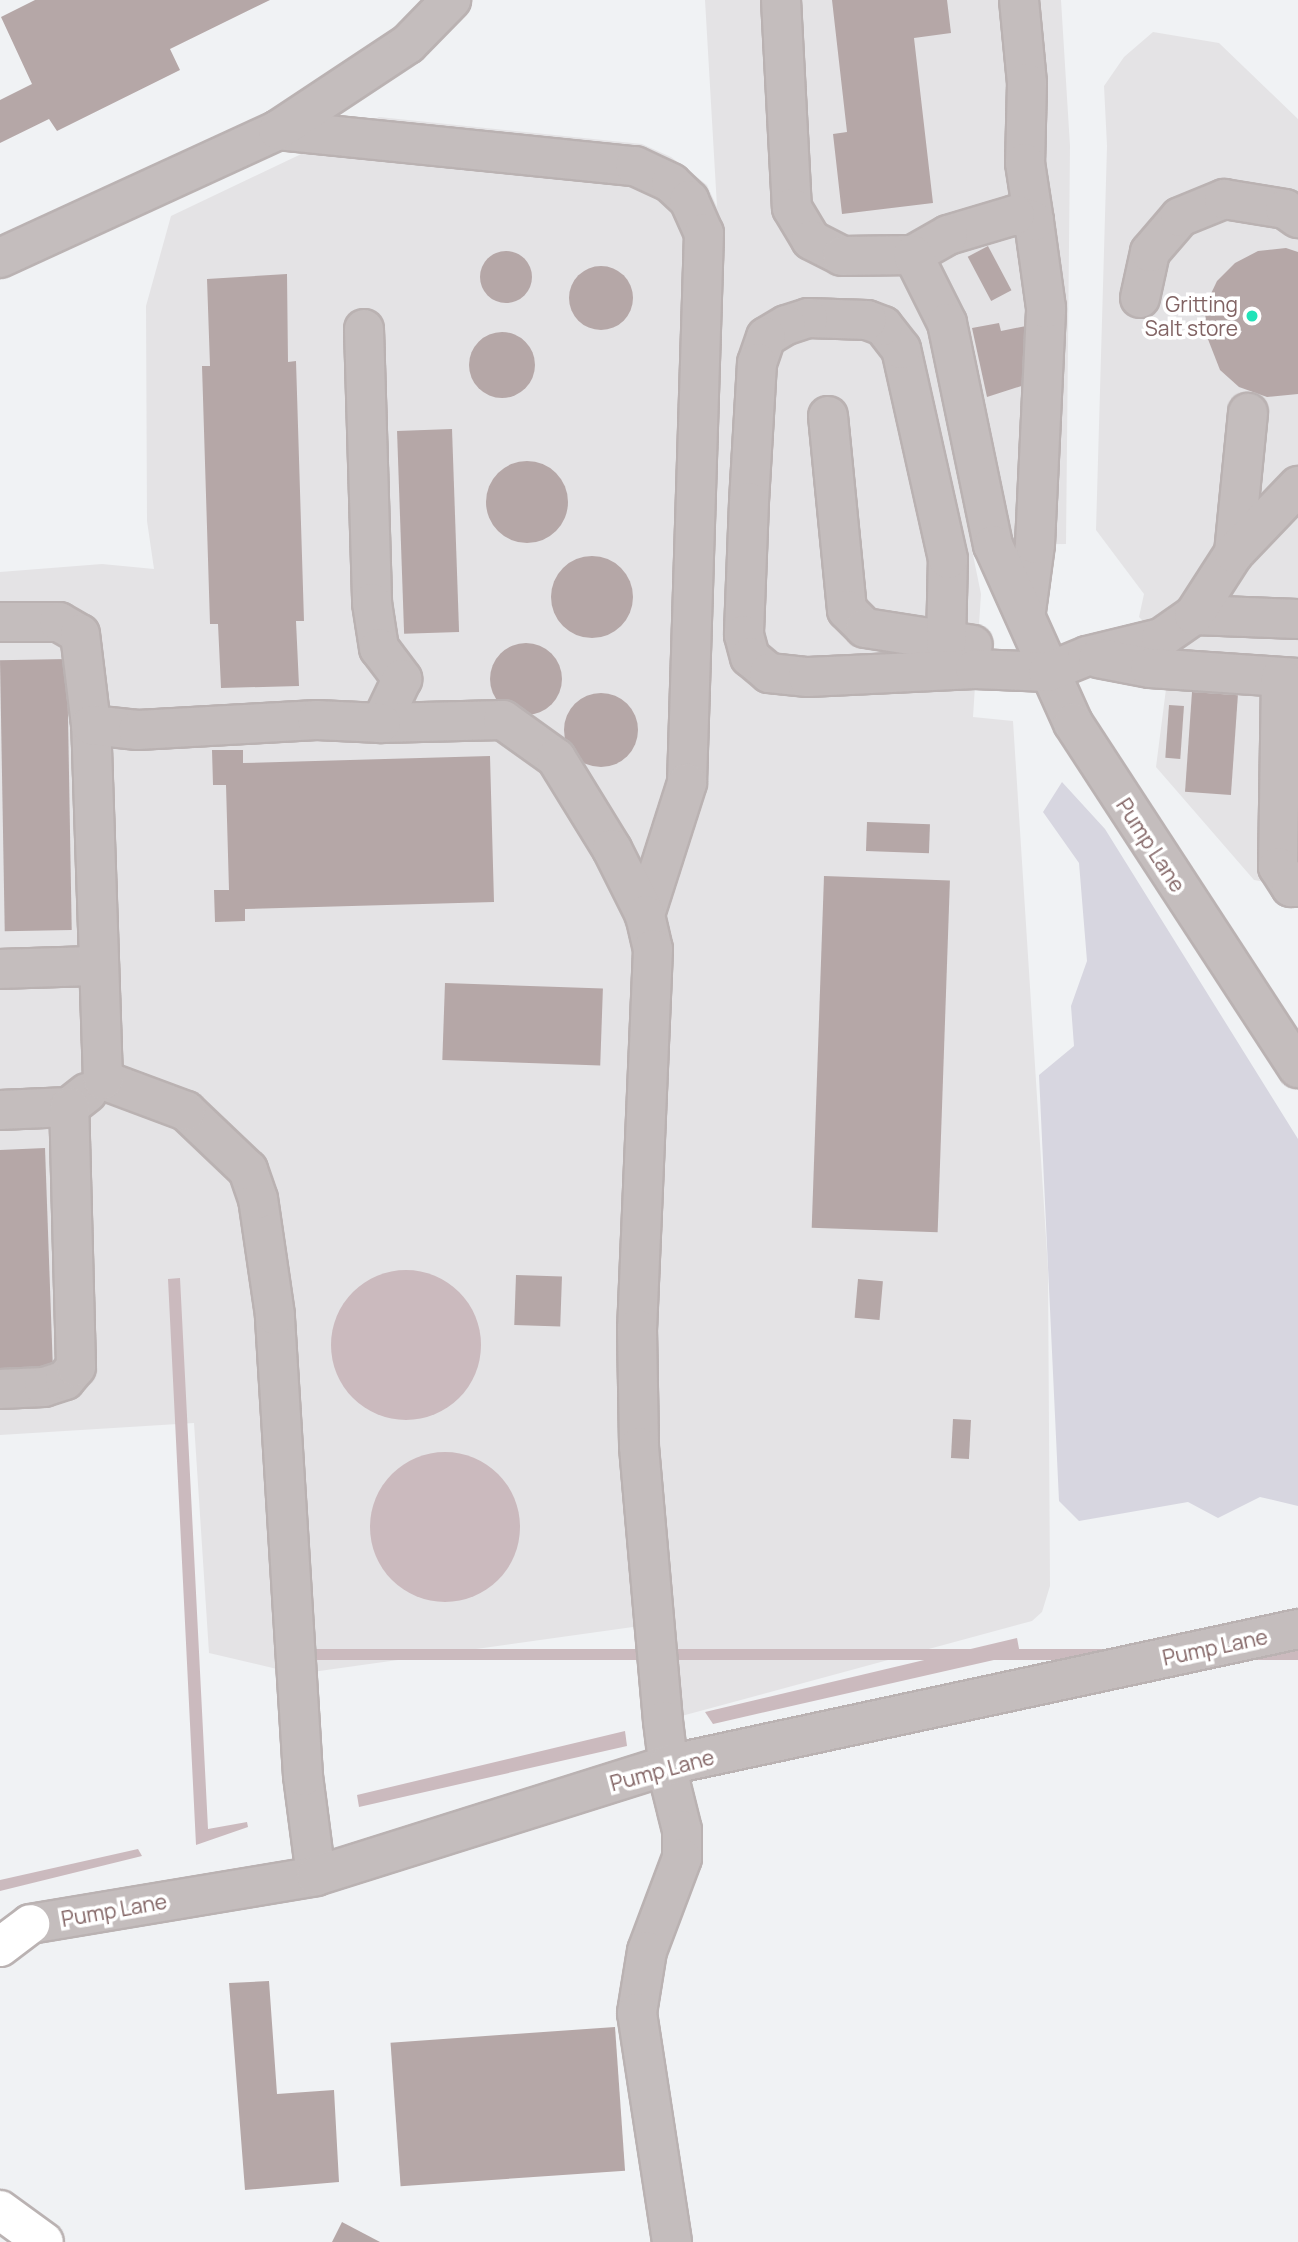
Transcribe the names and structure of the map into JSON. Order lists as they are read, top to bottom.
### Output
{
  "streets": {
    "street": ["Pump Lane"]
  },
  "places": ["Gritting Salt store"]
}
